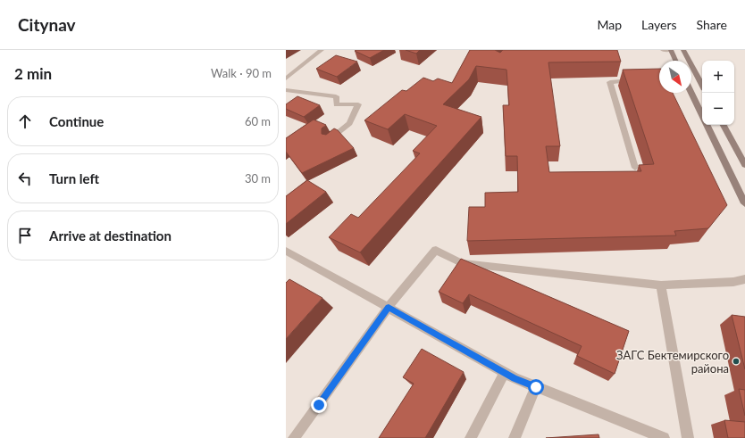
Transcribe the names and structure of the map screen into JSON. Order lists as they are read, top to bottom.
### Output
{
  "places": ["ЗАГС Бектемирского района"],
  "north": "bottom right",
  "page": {
    "header": "Citynav",
    "nav": ["Map", "Layers", "Share"],
    "heading": ["2 min", "Walk · 90 m"],
    "map_buttons": ["+", "−"],
    "list": [
      ["Continue", "60 m"],
      ["Turn left", "30 m"],
      "Arrive at destination"
    ]
  }
}
